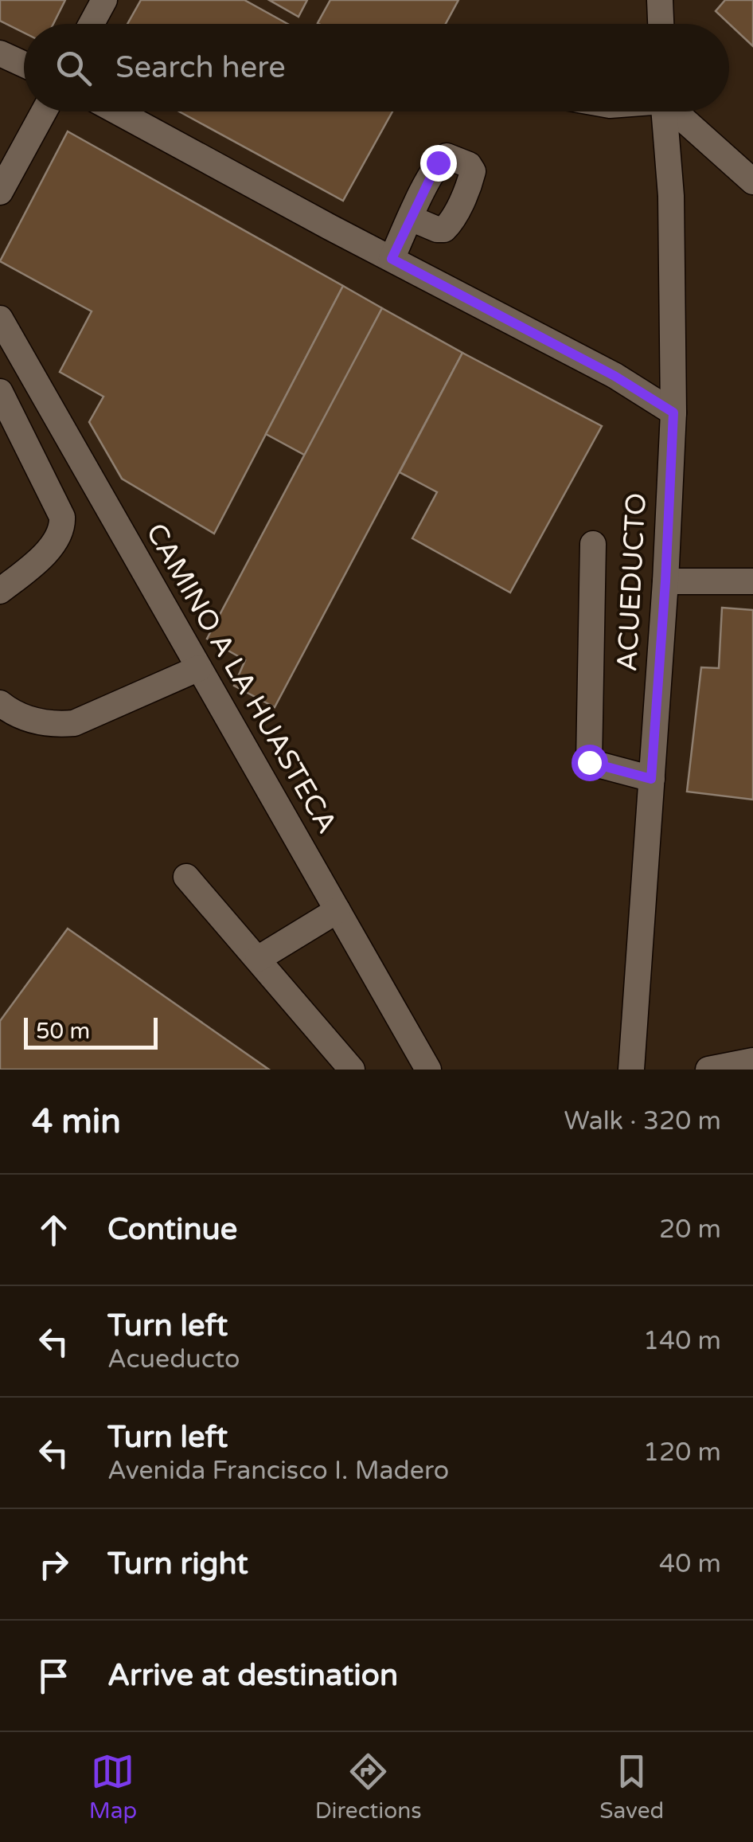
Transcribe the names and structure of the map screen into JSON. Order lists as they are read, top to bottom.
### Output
{
  "streets": {
    "street": ["ACUEDUCTO", "CAMINO A LA HUASTECA"]
  },
  "scale_bar": "50 m",
  "page": {
    "search": "Search here",
    "scale": "50 m",
    "heading": ["4 min", "Walk · 320 m"],
    "list": [
      ["Continue", "20 m"],
      ["Turn left", "Acueducto", "140 m"],
      ["Turn left", "Avenida Francisco I. Madero", "120 m"],
      ["Turn right", "40 m"],
      "Arrive at destination"
    ],
    "nav": ["Map", "Directions", "Saved"]
  }
}
